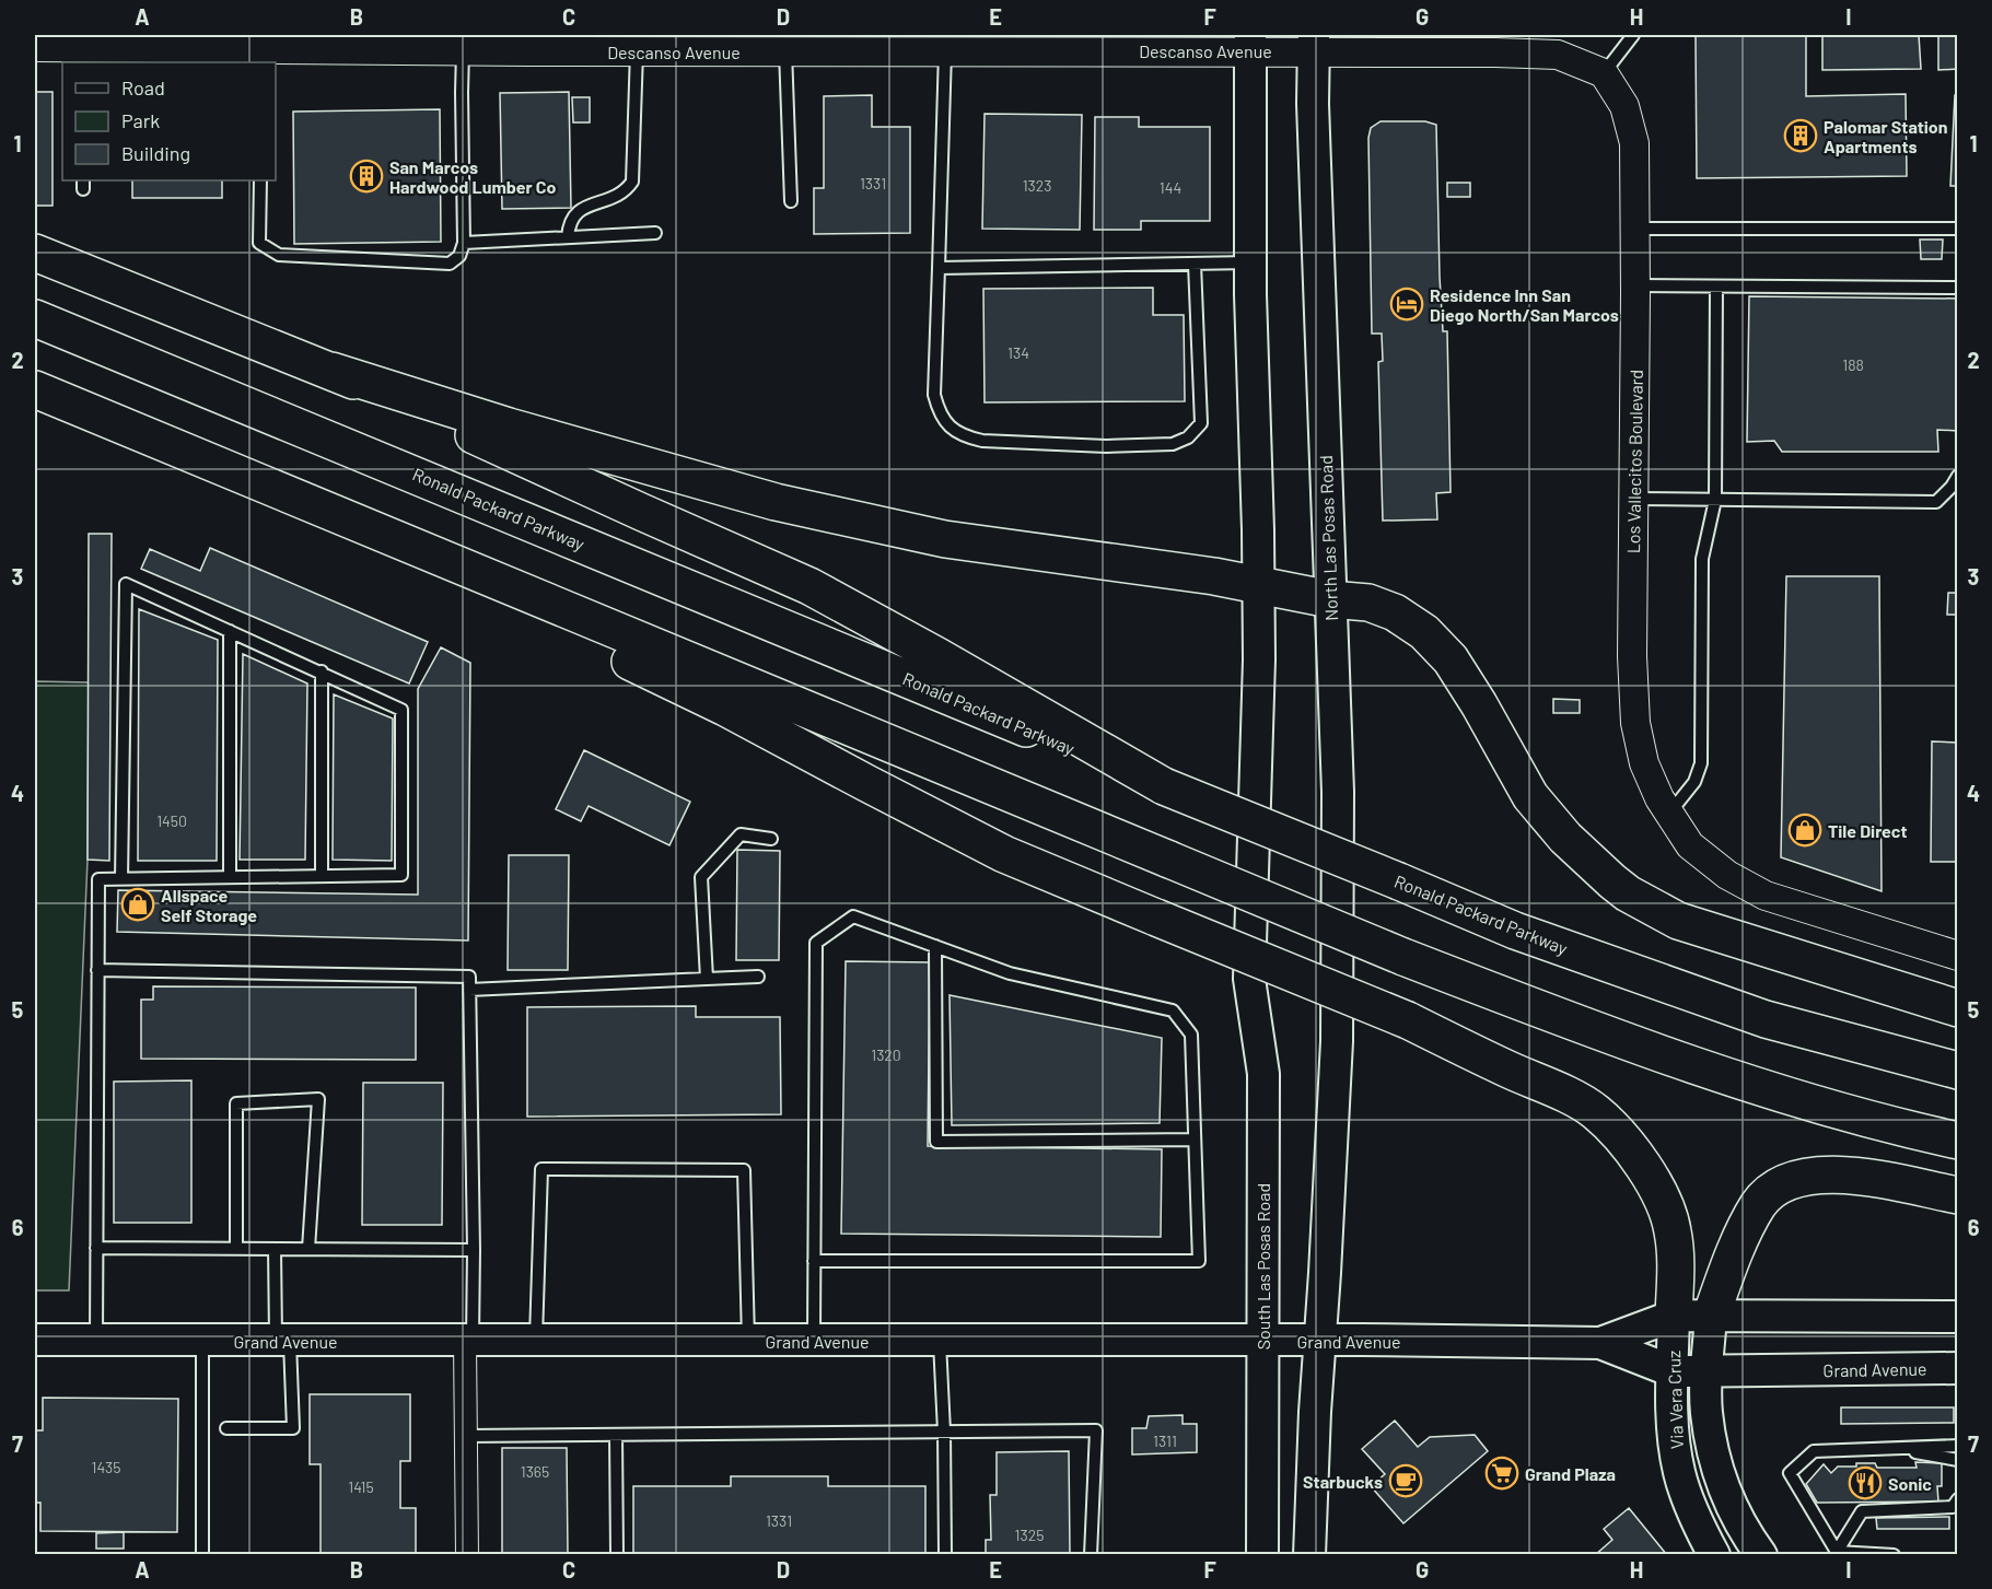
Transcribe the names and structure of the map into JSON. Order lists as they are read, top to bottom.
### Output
{
  "streets": {
    "highway": ["Ronald Packard Parkway"],
    "main road": [
      "North Las Posas Road",
      "South Las Posas Road",
      "Grand Avenue",
      "Via Vera Cruz"
    ],
    "street": ["Descanso Avenue", "Los Vallecitos Boulevard"]
  },
  "crossings": [
    ["Descanso Avenue", "North Las Posas Road"],
    ["North Las Posas Road", "Grand Avenue"],
    ["South Las Posas Road", "Grand Avenue"],
    ["Grand Avenue", "Via Vera Cruz"]
  ],
  "places": {
    "building": ["Palomar Station Apartments", "San Marcos Hardwood Lumber Co"],
    "hotel": ["Residence Inn San Diego North/San Marcos"],
    "shop": ["Tile Direct", "Allspace Self Storage"],
    "supermarket": ["Grand Plaza"],
    "cafe": ["Starbucks"],
    "restaurant": ["Sonic"]
  },
  "house_numbers": [
    "1331",
    "1323",
    "144",
    "134",
    "188",
    "1450",
    "1320",
    "1311",
    "1435",
    "1365",
    "1415",
    "1331",
    "1325"
  ],
  "legend": ["Road", "Park", "Building"],
  "grid": {
    "columns": [
      "A",
      "B",
      "C",
      "D",
      "E",
      "F",
      "G",
      "H",
      "I"
    ],
    "rows": [
      "1",
      "2",
      "3",
      "4",
      "5",
      "6",
      "7"
    ]
  }
}
